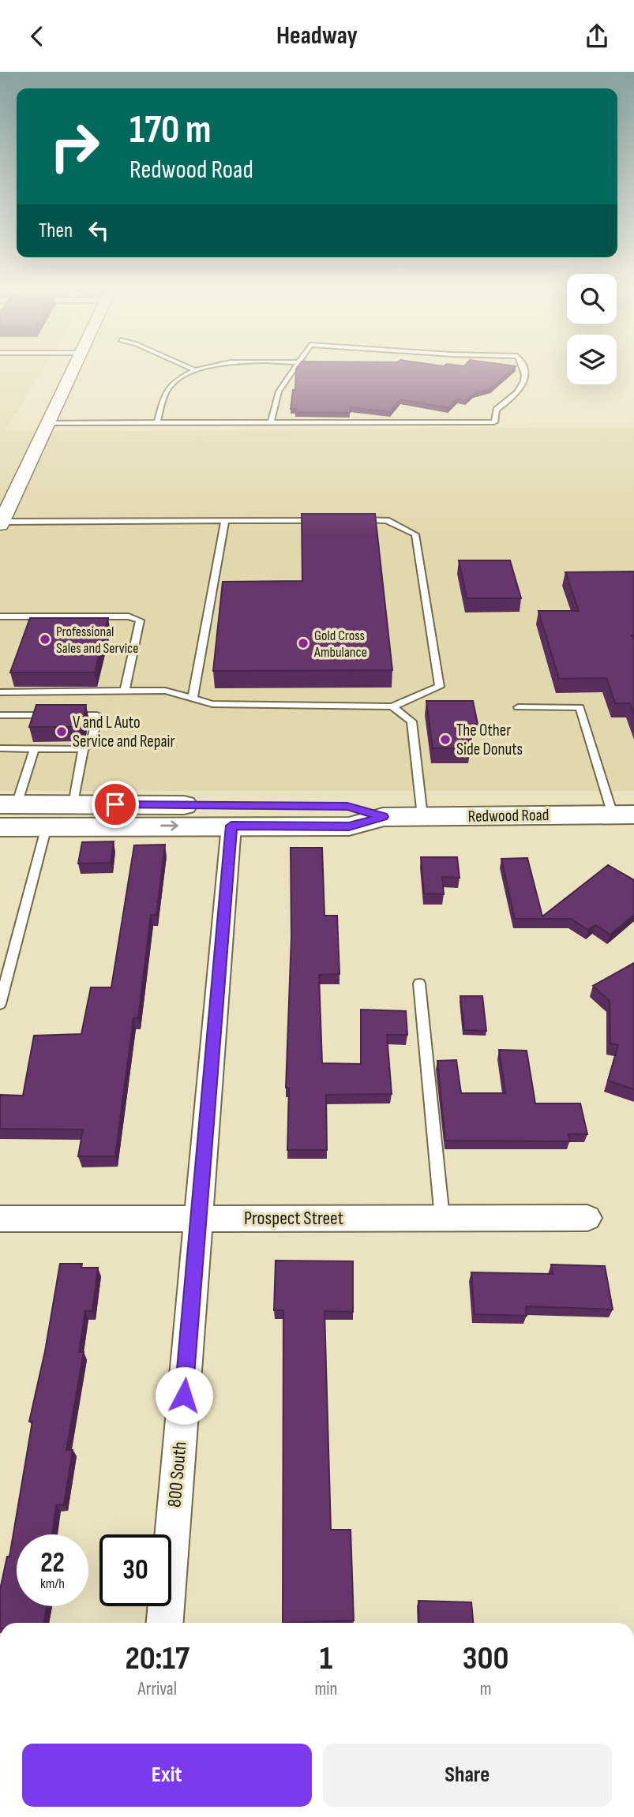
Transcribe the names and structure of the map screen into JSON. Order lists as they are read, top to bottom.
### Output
{
  "streets": {
    "main road": ["Redwood Road"],
    "street": ["Prospect Street", "800 South"]
  },
  "crossings": [
    ["Redwood Road", "800 South"],
    ["Prospect Street", "800 South"]
  ],
  "places": [
    "Professional Sales and Service",
    "Gold Cross Ambulance",
    "V and L Auto Service and Repair",
    "The Other Side Donuts"
  ],
  "page": {
    "header": "Headway",
    "turn": ["170 m", "Redwood Road"],
    "then": "Then",
    "speed": "22 km/h",
    "limit": "30",
    "eta": [
      "20:17",
      "Arrival",
      "1",
      "min",
      "300",
      "m"
    ],
    "buttons": ["Exit", "Share"]
  }
}
